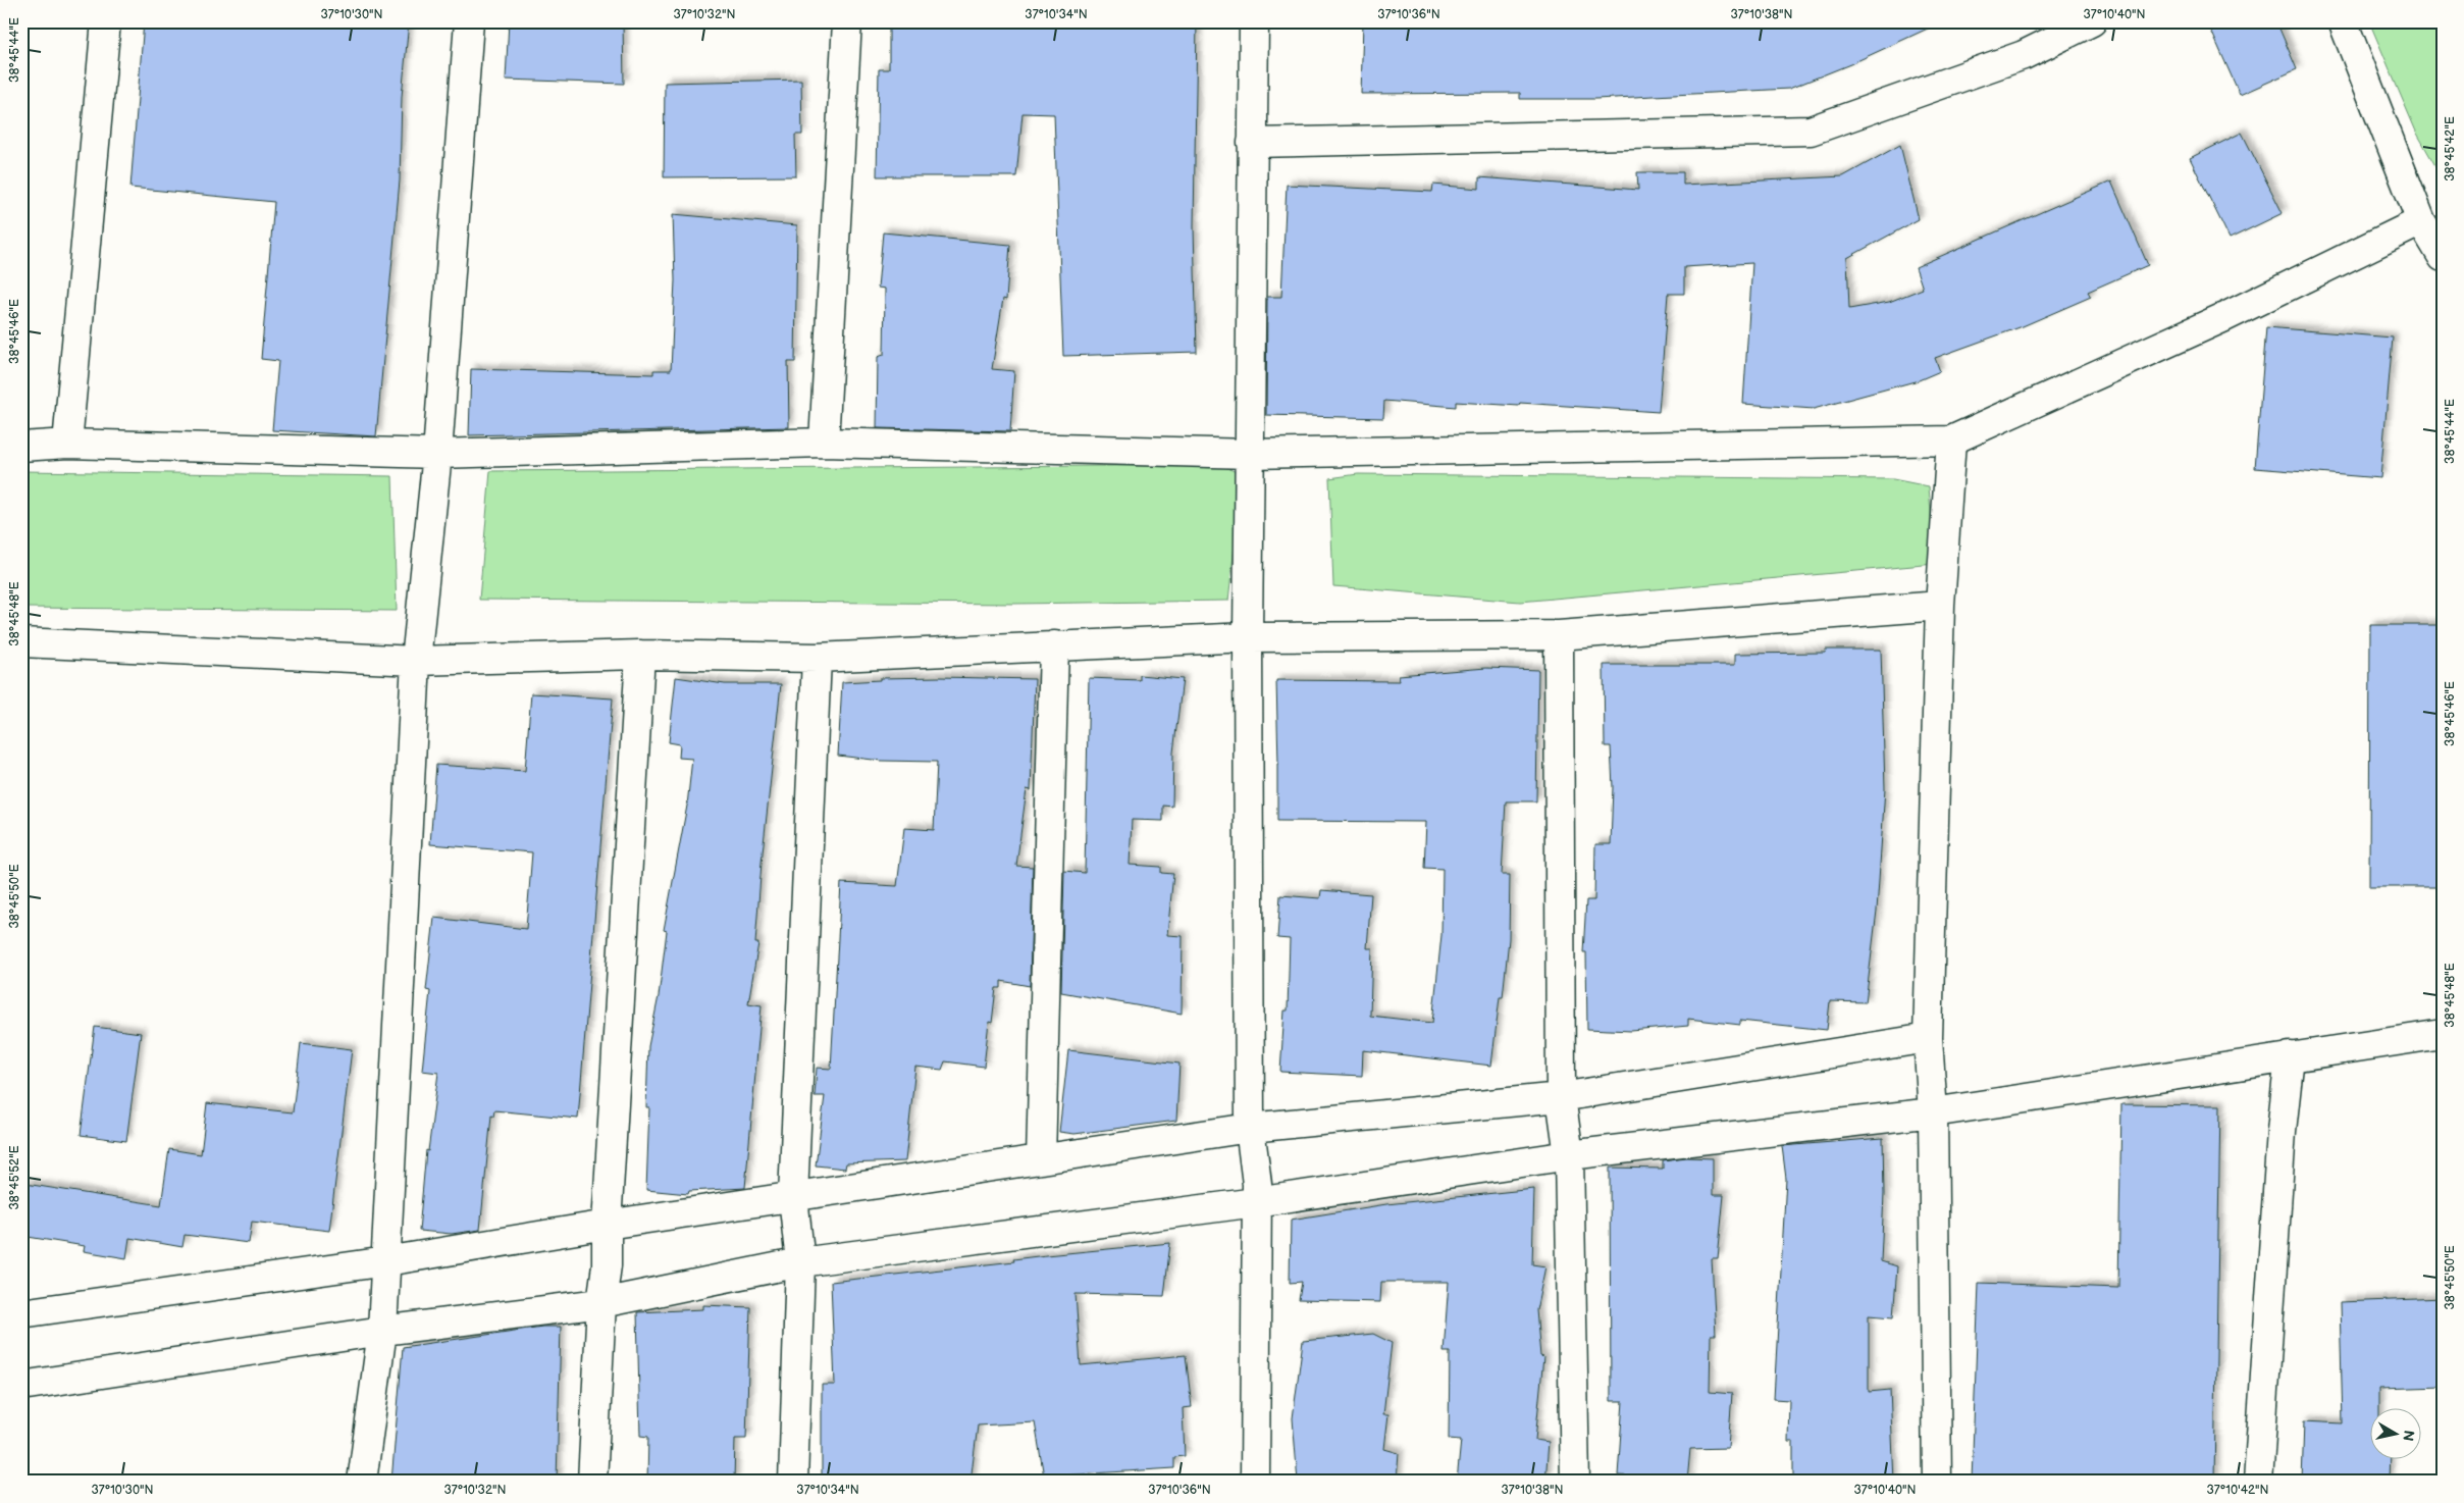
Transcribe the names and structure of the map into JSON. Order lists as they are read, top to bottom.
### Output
{
  "north": "right",
  "coordinates": [
    "37°10'30\"N",
    "37°10'32\"N",
    "37°10'34\"N",
    "37°10'36\"N",
    "37°10'38\"N",
    "37°10'40\"N",
    "38°45'44\"E",
    "38°45'42\"E",
    "38°45'46\"E",
    "38°45'48\"E",
    "38°45'50\"E",
    "38°45'52\"E",
    "37°10'42\"N"
  ]
}
